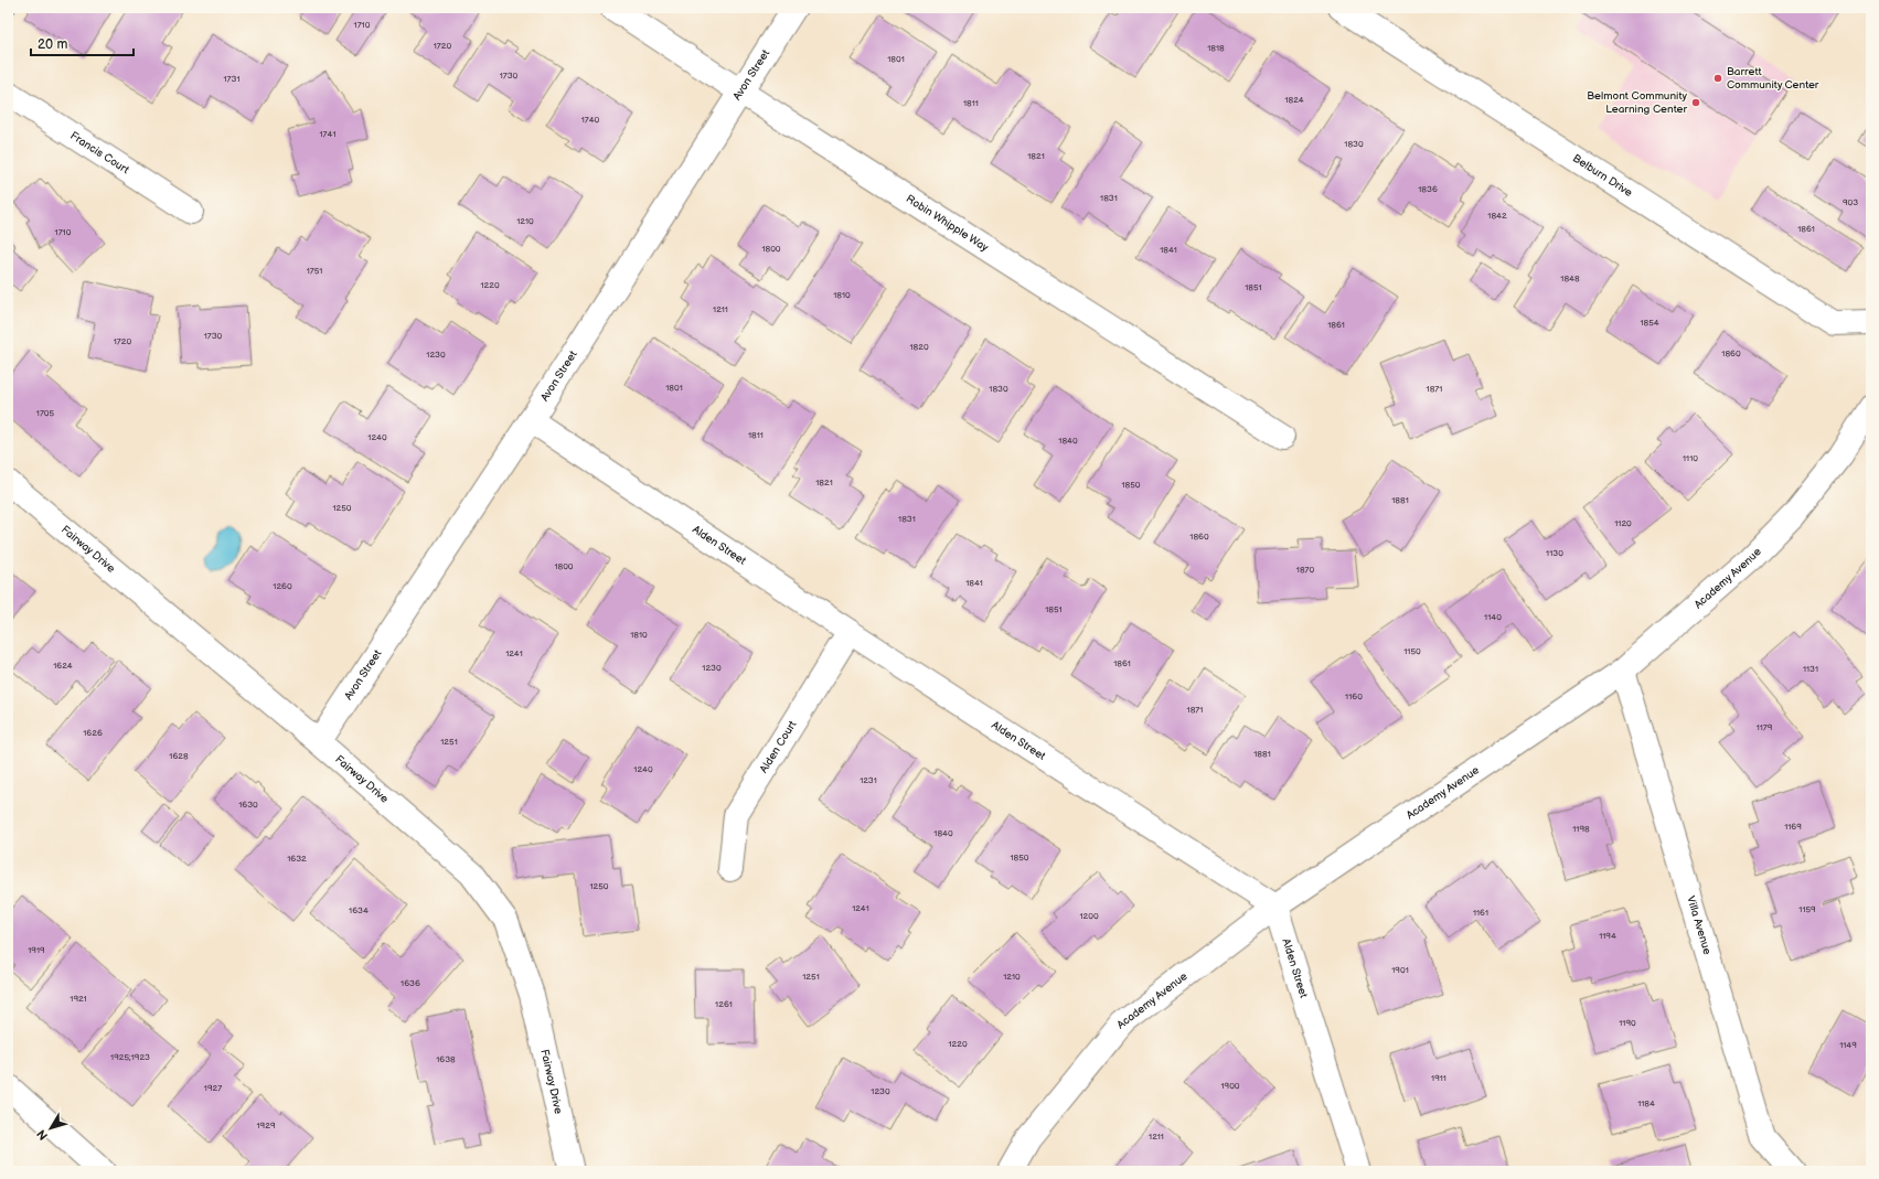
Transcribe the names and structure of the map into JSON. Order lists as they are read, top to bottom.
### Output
{
  "streets": {
    "street": [
      "Avon Street",
      "Francis Court",
      "Belburn Drive",
      "Robin Whipple Way",
      "Alden Street",
      "Fairway Drive",
      "Academy Avenue",
      "Alden Court",
      "Villa Avenue"
    ]
  },
  "crossings": [
    ["Avon Street", "Robin Whipple Way"],
    ["Avon Street", "Alden Street"],
    ["Avon Street", "Fairway Drive"],
    ["Alden Street", "Academy Avenue"],
    ["Alden Street", "Alden Court"],
    ["Academy Avenue", "Villa Avenue"]
  ],
  "places": ["Barrett Community Center", "Belmont Community Learning Center"],
  "house_numbers": [
    "1710",
    "1720",
    "1818",
    "1801",
    "1730",
    "1731",
    "1824",
    "1811",
    "1740",
    "1741",
    "1830",
    "1821",
    "1836",
    "1831",
    "903",
    "1842",
    "1210",
    "1861",
    "1710",
    "1800",
    "1841",
    "1751",
    "1848",
    "1220",
    "1851",
    "1810",
    "1211",
    "1854",
    "1861",
    "1730",
    "1720",
    "1820",
    "1860",
    "1230",
    "1801",
    "1830",
    "1871",
    "1705",
    "1811",
    "1240",
    "1840",
    "1110",
    "1821",
    "1850",
    "1881",
    "1250",
    "1831",
    "1120",
    "1860",
    "1130",
    "1800",
    "1870",
    "1841",
    "1260",
    "1851",
    "1140",
    "1810",
    "1150",
    "1241",
    "1861",
    "1624",
    "1230",
    "1131",
    "1160",
    "1871",
    "1179",
    "1626",
    "1251",
    "1881",
    "1628",
    "1240",
    "1231",
    "1630",
    "1169",
    "1198",
    "1840",
    "1850",
    "1632",
    "1250",
    "1241",
    "1159",
    "1634",
    "1161",
    "1200",
    "1194",
    "1919",
    "1901",
    "1251",
    "1210",
    "1636",
    "1921",
    "1261",
    "1190",
    "1220",
    "1149",
    "1925;1923",
    "1638",
    "1911",
    "1900",
    "1927",
    "1230",
    "1184",
    "1929",
    "1211"
  ],
  "scale_bar": "20 m",
  "north": "bottom left"
}
